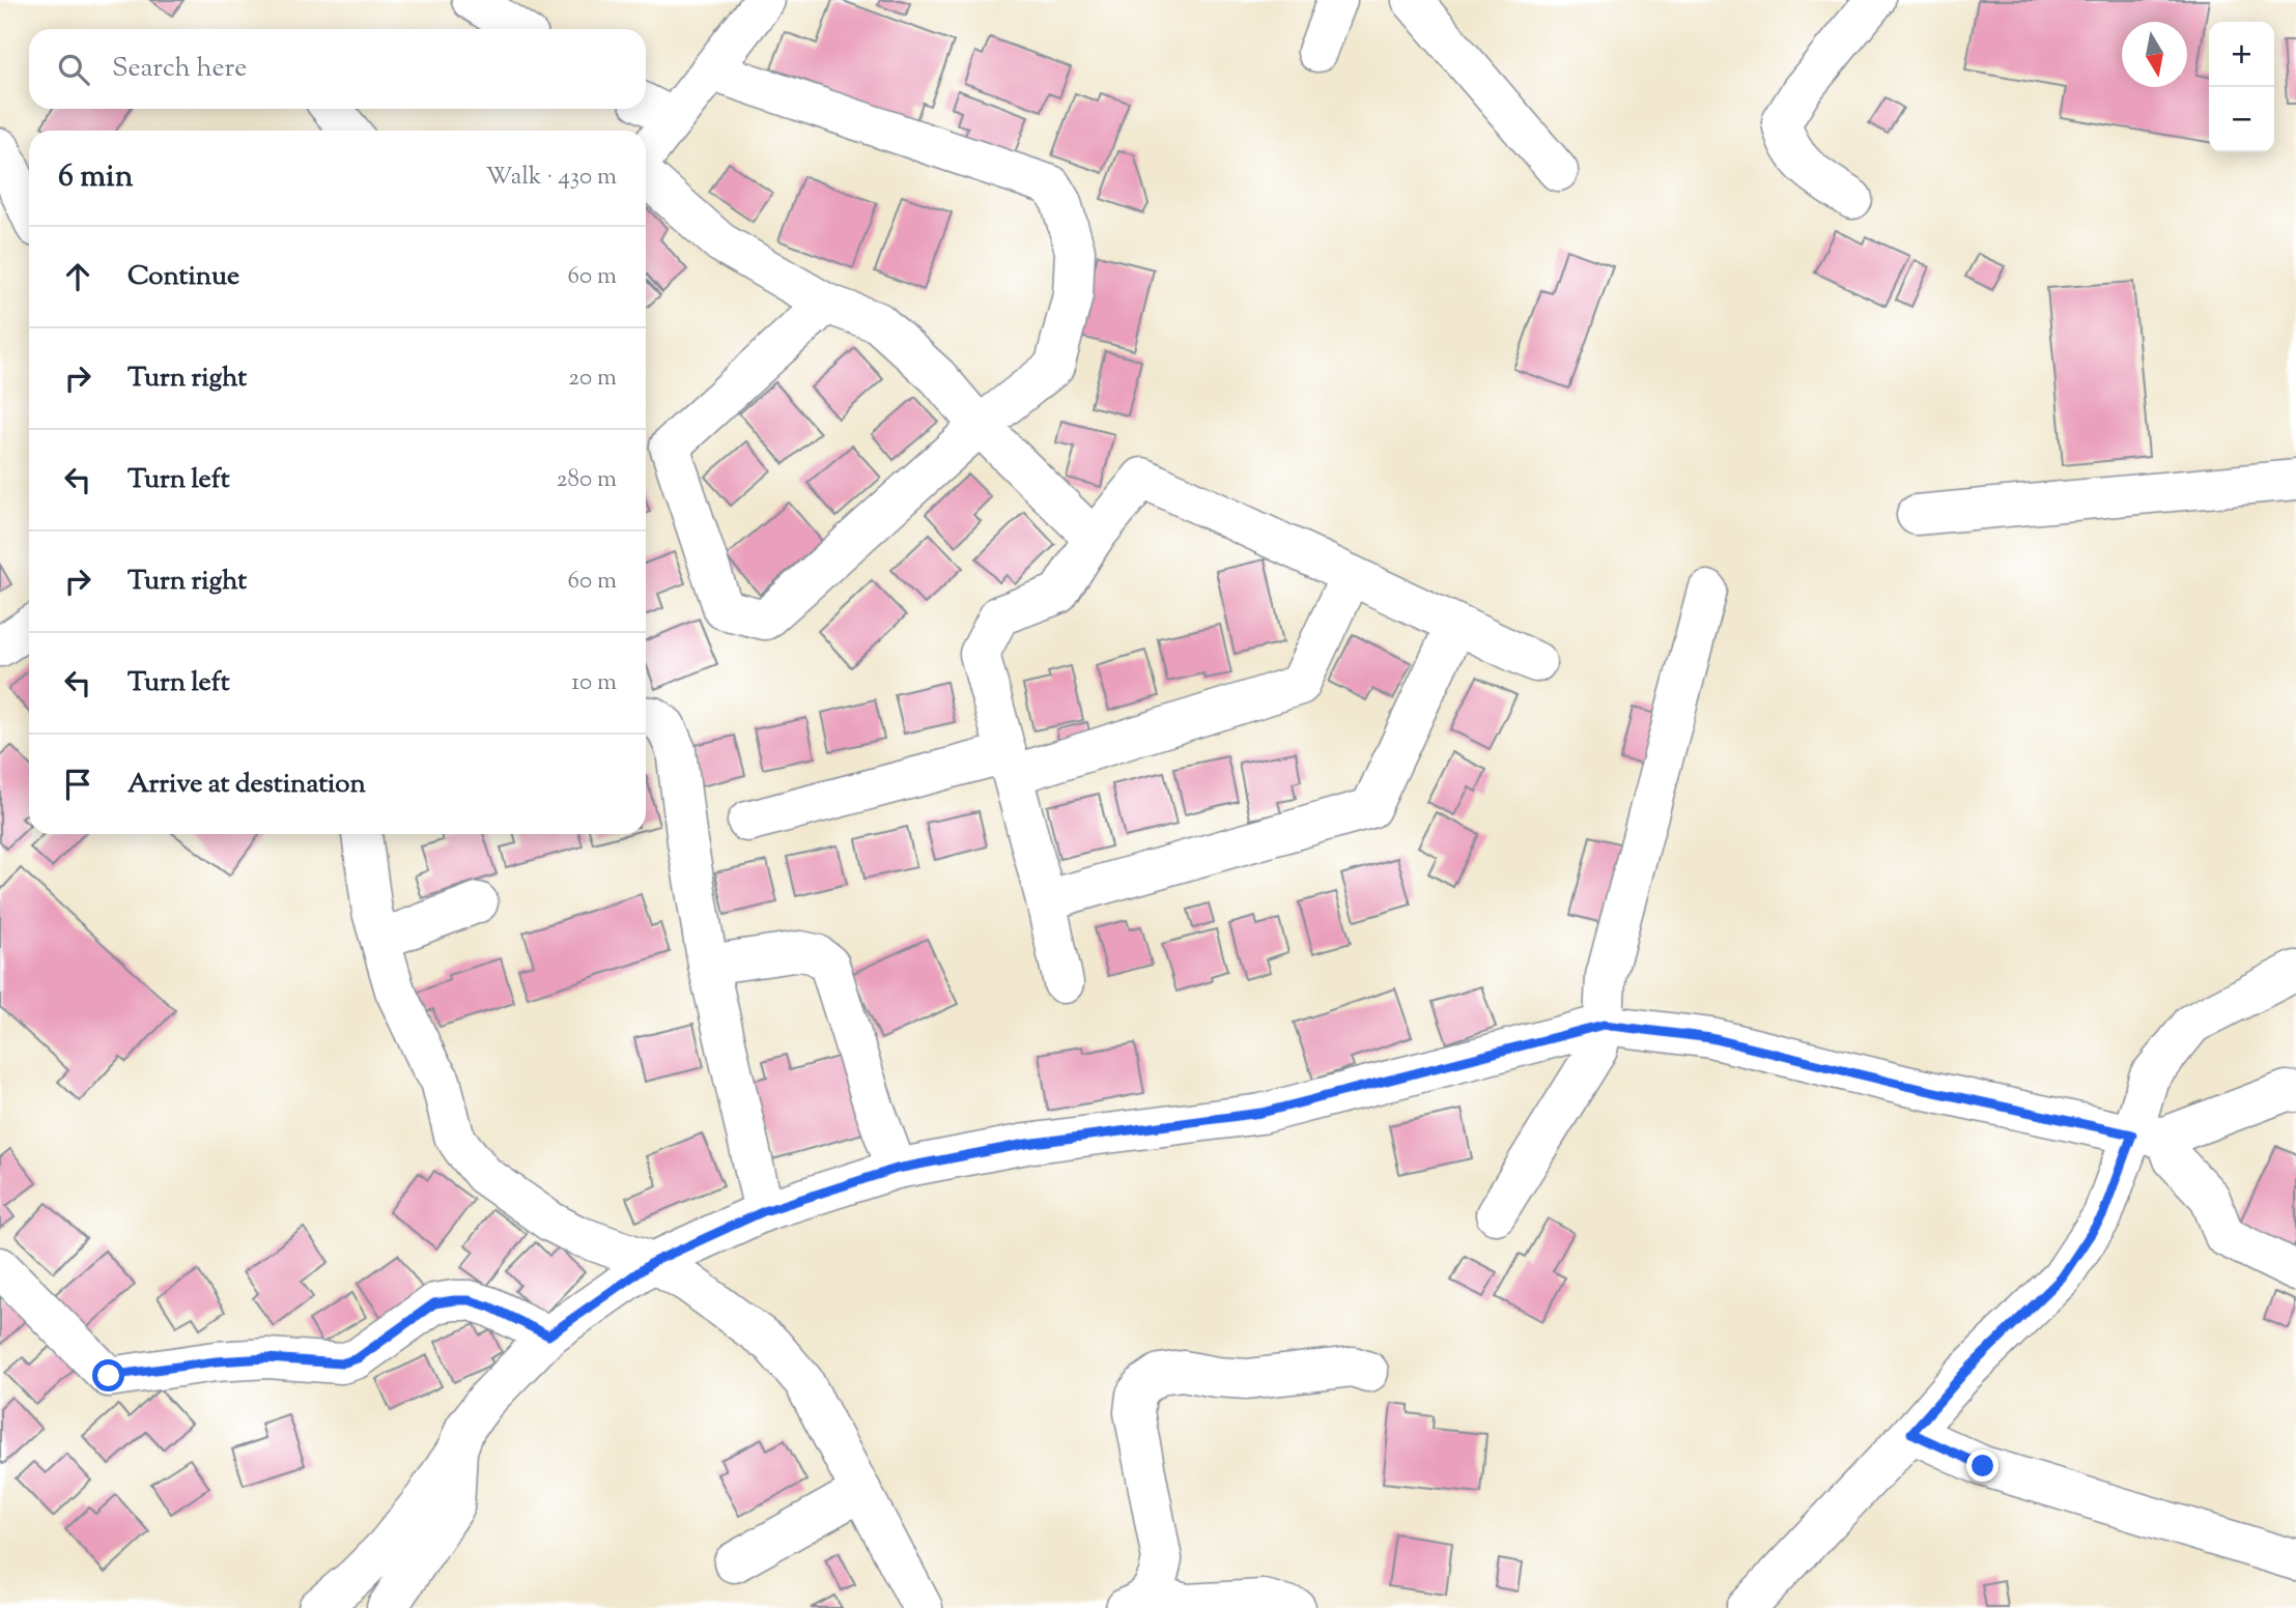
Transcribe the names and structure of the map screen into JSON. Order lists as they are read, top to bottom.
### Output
{
  "north": "bottom",
  "page": {
    "map_buttons": ["+", "−"],
    "search": "Search here",
    "heading": ["6 min", "Walk · 430 m"],
    "list": [
      ["Continue", "60 m"],
      ["Turn right", "20 m"],
      ["Turn left", "280 m"],
      ["Turn right", "60 m"],
      ["Turn left", "10 m"],
      "Arrive at destination"
    ]
  }
}
